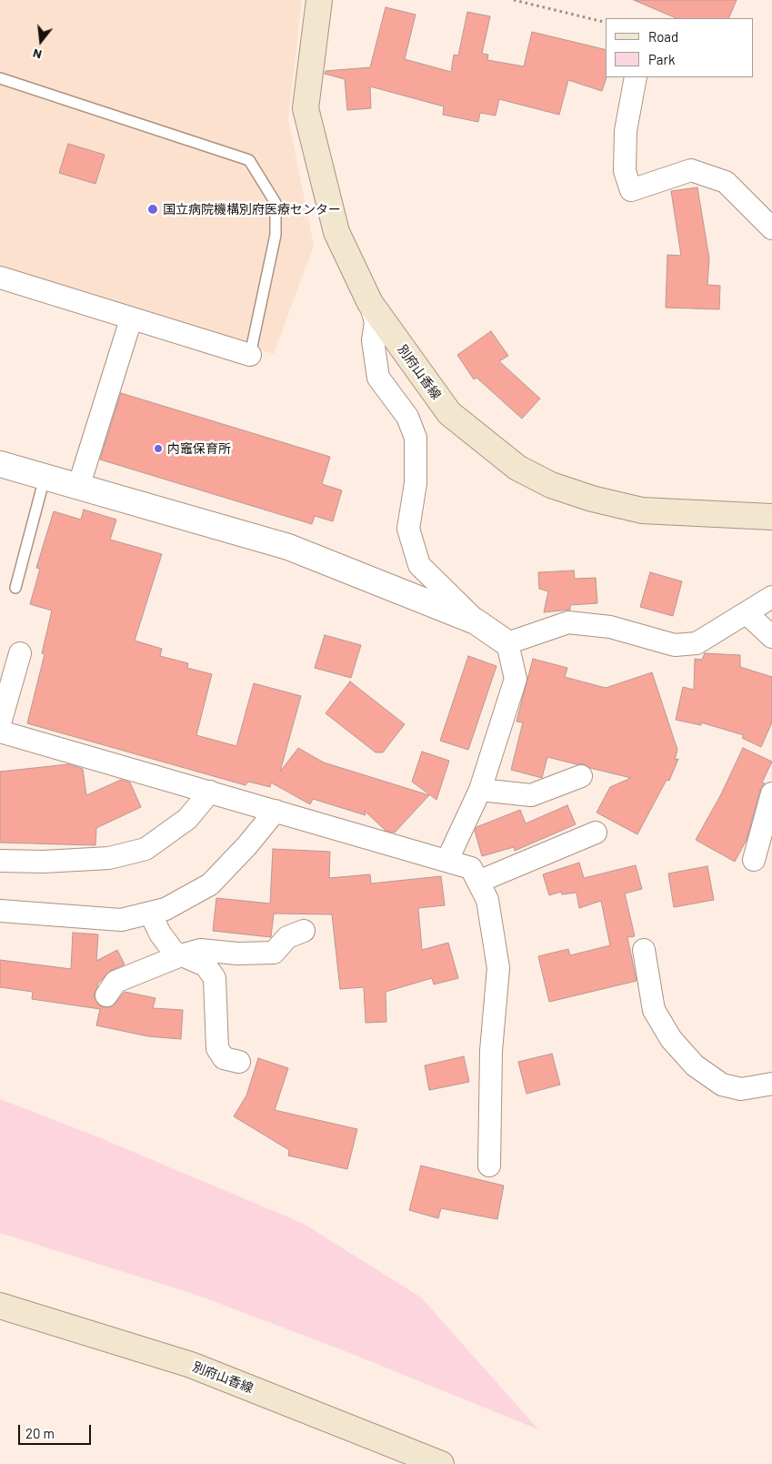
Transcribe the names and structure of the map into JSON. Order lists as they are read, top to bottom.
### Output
{
  "streets": {
    "main road": ["別府山香線"]
  },
  "places": ["国立病院機構別府医療センター", "内竈保育所"],
  "legend": ["Road", "Park"],
  "scale_bar": "20 m",
  "north": "bottom"
}
